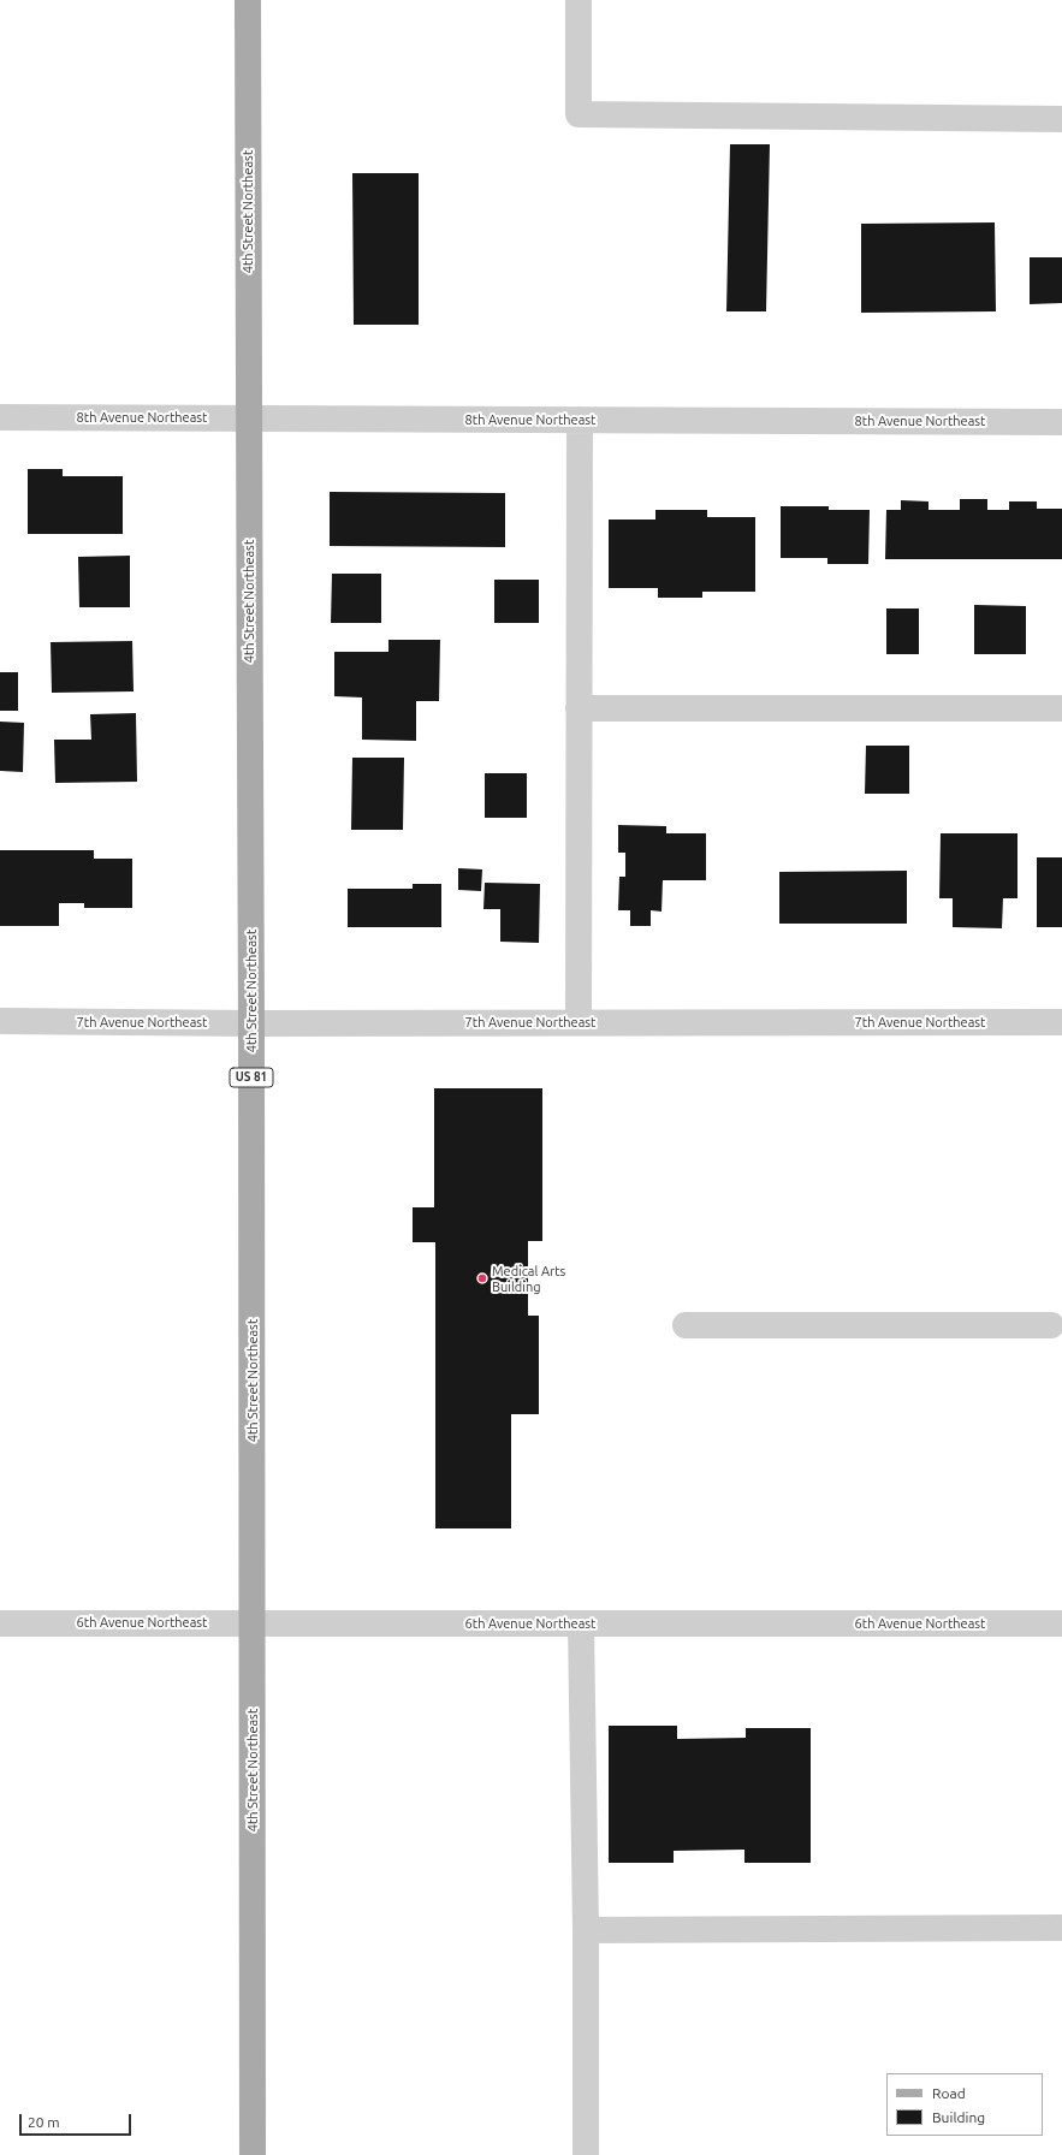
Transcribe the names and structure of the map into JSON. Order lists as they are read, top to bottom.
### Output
{
  "streets": {
    "main road": ["4th Street Northeast", "US 81"],
    "street": ["8th Avenue Northeast", "7th Avenue Northeast", "6th Avenue Northeast"]
  },
  "crossings": [
    ["4th Street Northeast", "8th Avenue Northeast"],
    ["4th Street Northeast", "7th Avenue Northeast"],
    ["4th Street Northeast", "6th Avenue Northeast"]
  ],
  "places": ["Medical Arts Building"],
  "legend": ["Road", "Building"],
  "scale_bar": "20 m"
}
